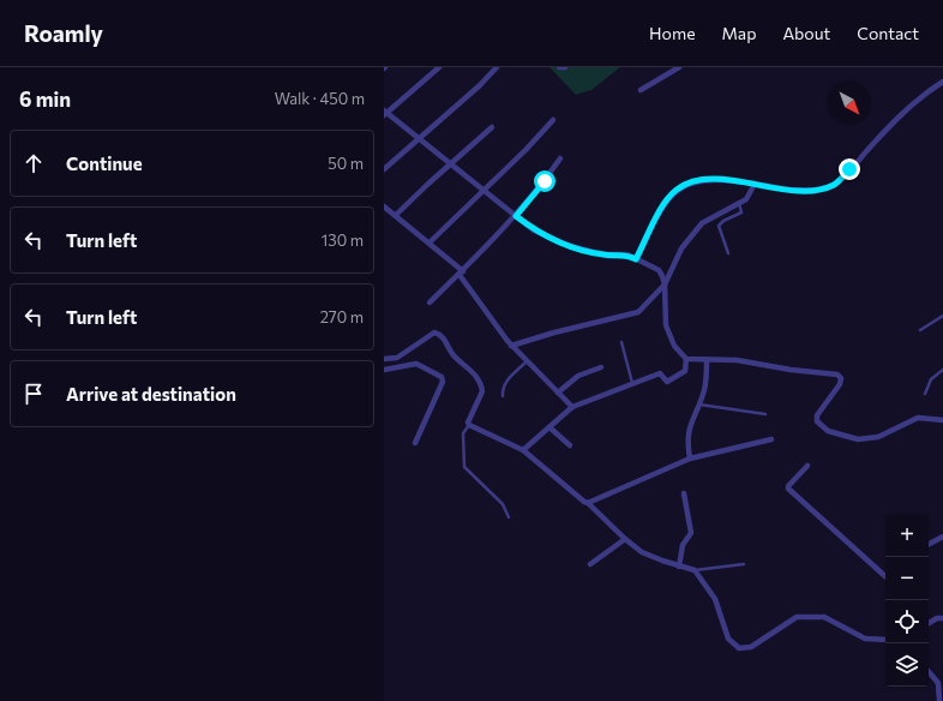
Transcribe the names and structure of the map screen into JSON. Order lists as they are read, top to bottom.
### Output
{
  "north": "bottom right",
  "page": {
    "header": "Roamly",
    "nav": [
      "Home",
      "Map",
      "About",
      "Contact"
    ],
    "heading": ["6 min", "Walk · 450 m"],
    "list": [
      ["Continue", "50 m"],
      ["Turn left", "130 m"],
      ["Turn left", "270 m"],
      "Arrive at destination"
    ],
    "map_buttons": ["+", "−"]
  }
}
